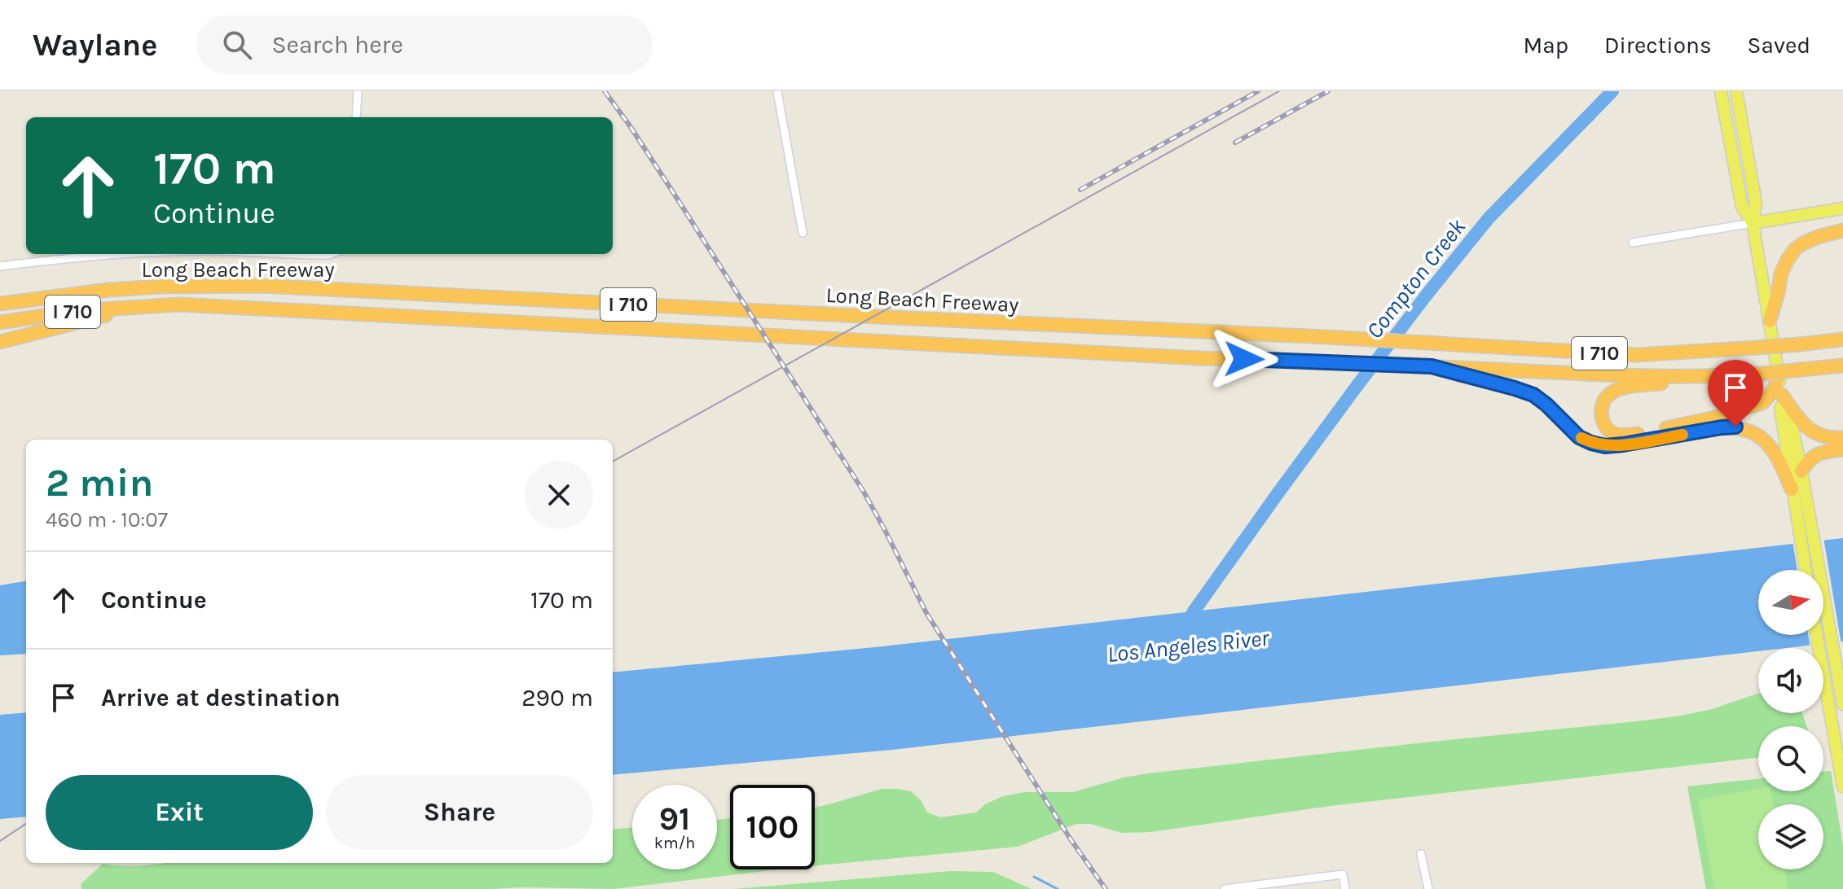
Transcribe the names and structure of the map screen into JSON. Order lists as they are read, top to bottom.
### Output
{
  "streets": {
    "highway": ["Long Beach Freeway", "I 710"]
  },
  "water": ["Compton Creek", "Los Angeles River"],
  "north": "right",
  "page": {
    "header": "Waylane",
    "search": "Search here",
    "nav": ["Map", "Directions", "Saved"],
    "turn": ["170 m", "Continue"],
    "heading": ["2 min", "460 m · 10:07"],
    "list": [
      {
        "name": "Continue",
        "value": "170 m"
      },
      {
        "name": "Arrive at destination",
        "value": "290 m"
      }
    ],
    "buttons": ["Exit", "Share"],
    "speed": "91 km/h",
    "limit": "100"
  }
}
